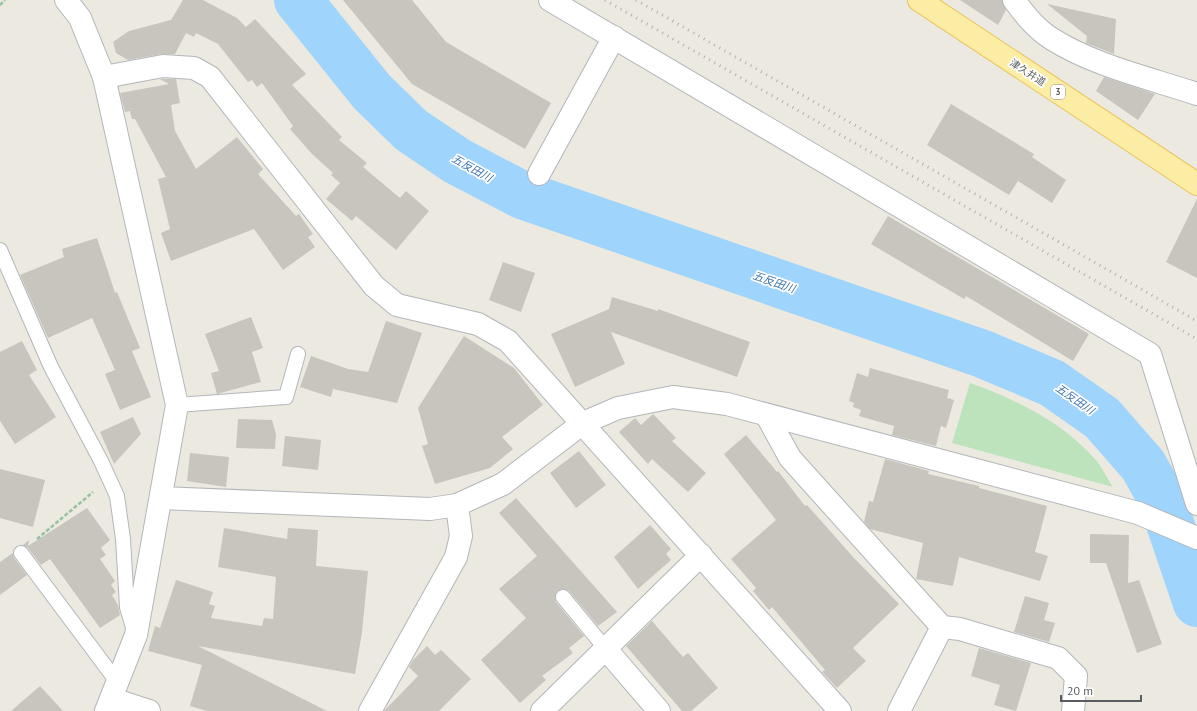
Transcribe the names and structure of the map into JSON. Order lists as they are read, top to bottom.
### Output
{
  "streets": {
    "main road": ["津久井道", "3"]
  },
  "water": ["五反田川"],
  "scale_bar": "20 m"
}
